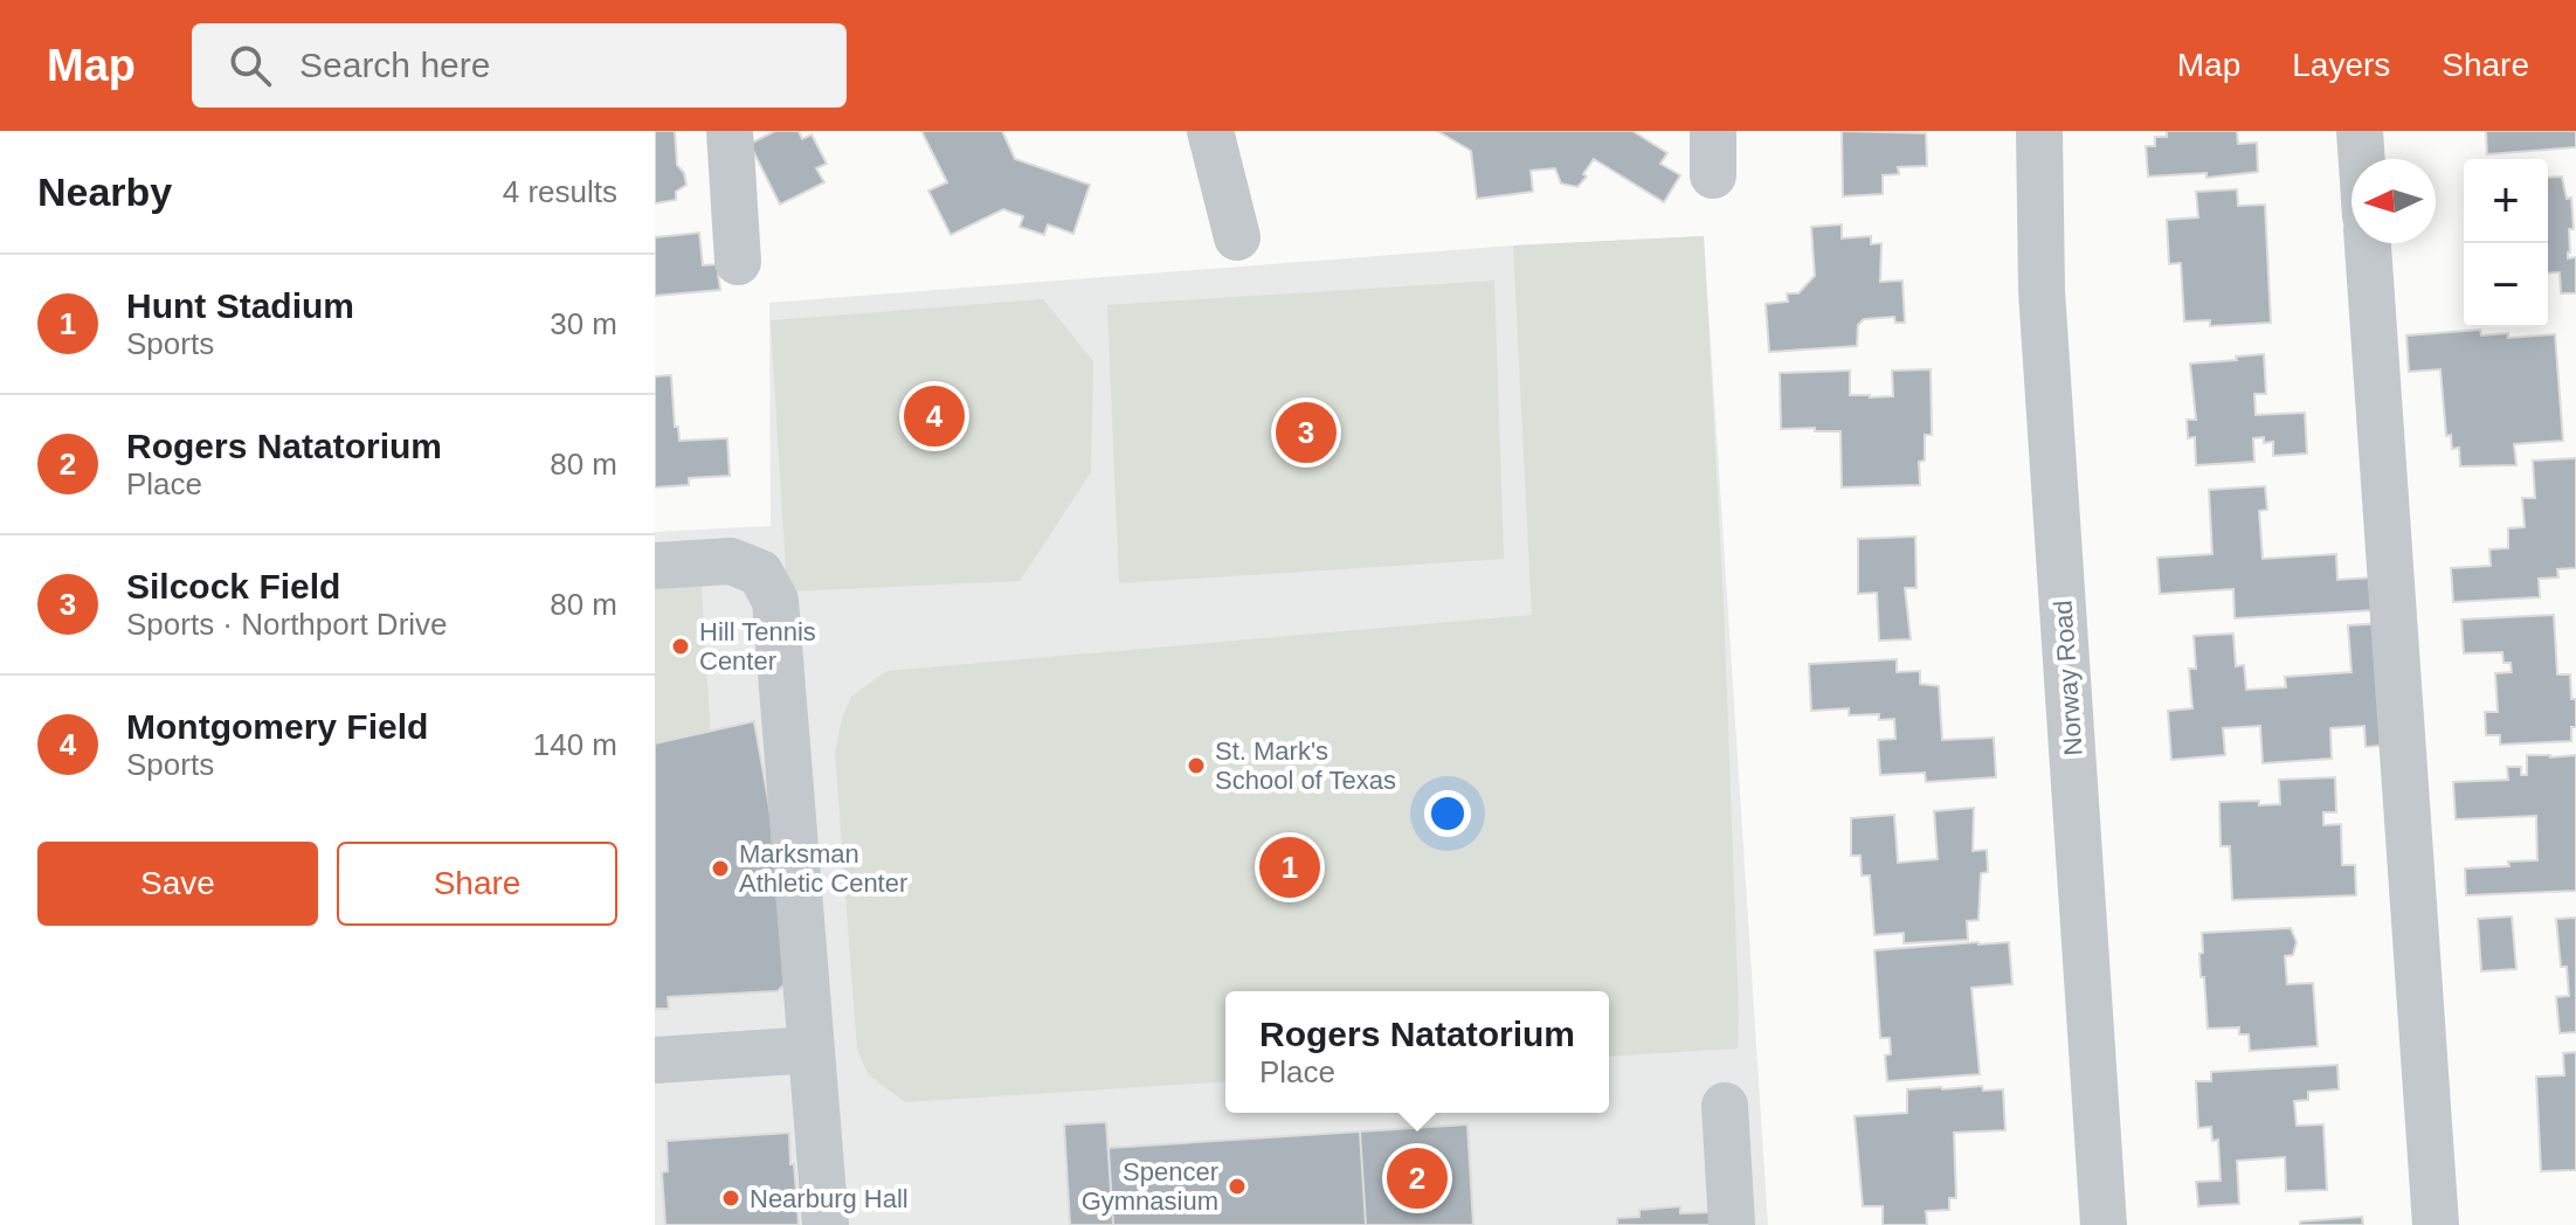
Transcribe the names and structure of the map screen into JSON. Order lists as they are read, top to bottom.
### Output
{
  "streets": {
    "street": ["Norway Road"]
  },
  "places": [
    "Hill Tennis Center",
    "St. Mark's School of Texas",
    "Marksman Athletic Center",
    "Spencer Gymnasium",
    "Nearburg Hall"
  ],
  "north": "left",
  "page": {
    "header": "Map",
    "search": "Search here",
    "nav": ["Map", "Layers", "Share"],
    "heading": ["Nearby", "4 results"],
    "map_buttons": ["+", "−"],
    "list": [
      {
        "mark": "1",
        "name": "Hunt Stadium",
        "note": "Sports",
        "value": "30 m"
      },
      {
        "mark": "2",
        "name": "Rogers Natatorium",
        "note": "Place",
        "value": "80 m"
      },
      {
        "mark": "3",
        "name": "Silcock Field",
        "note": "Sports · Northport Drive",
        "value": "80 m"
      },
      {
        "mark": "4",
        "name": "Montgomery Field",
        "note": "Sports",
        "value": "140 m"
      }
    ],
    "pins": [
      "4",
      "3",
      "1",
      "2"
    ],
    "buttons": ["Save", "Share"],
    "popup": ["Rogers Natatorium", "Place"]
  }
}
